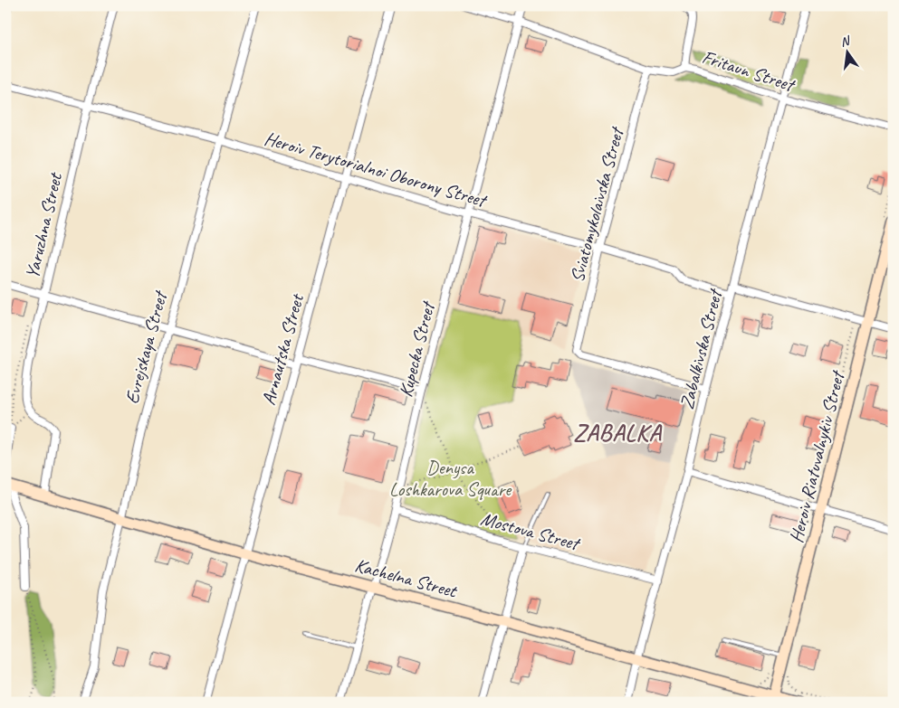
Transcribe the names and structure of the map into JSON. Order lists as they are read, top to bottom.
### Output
{
  "streets": {
    "street": [
      "Fritaun Street",
      "Heroiv Terytorialnoi Oborony Street",
      "Sviatomykolaivska Street",
      "Yaruzhna Street",
      "Evrejskaya Street",
      "Arnautska Street",
      "Kupecka Street",
      "Zabalkivska Street",
      "Heroiv Riatuvalnykiv Street",
      "Mostova Street",
      "Kachelna Street"
    ]
  },
  "crossings": [
    ["Fritaun Street", "Sviatomykolaivska Street"],
    ["Fritaun Street", "Kupecka Street"],
    ["Fritaun Street", "Zabalkivska Street"],
    ["Heroiv Terytorialnoi Oborony Street", "Sviatomykolaivska Street"],
    ["Heroiv Terytorialnoi Oborony Street", "Yaruzhna Street"],
    ["Heroiv Terytorialnoi Oborony Street", "Evrejskaya Street"],
    ["Heroiv Terytorialnoi Oborony Street", "Arnautska Street"],
    ["Heroiv Terytorialnoi Oborony Street", "Kupecka Street"],
    ["Heroiv Terytorialnoi Oborony Street", "Zabalkivska Street"],
    ["Sviatomykolaivska Street", "Zabalkivska Street"],
    ["Evrejskaya Street", "Kachelna Street"],
    ["Arnautska Street", "Kachelna Street"],
    ["Kupecka Street", "Mostova Street"],
    ["Kupecka Street", "Kachelna Street"],
    ["Zabalkivska Street", "Mostova Street"],
    ["Zabalkivska Street", "Kachelna Street"],
    ["Heroiv Riatuvalnykiv Street", "Kachelna Street"]
  ],
  "districts": ["ZABALKA"],
  "parks": ["Denysa Loshkarova Square"],
  "north": "top"
}
